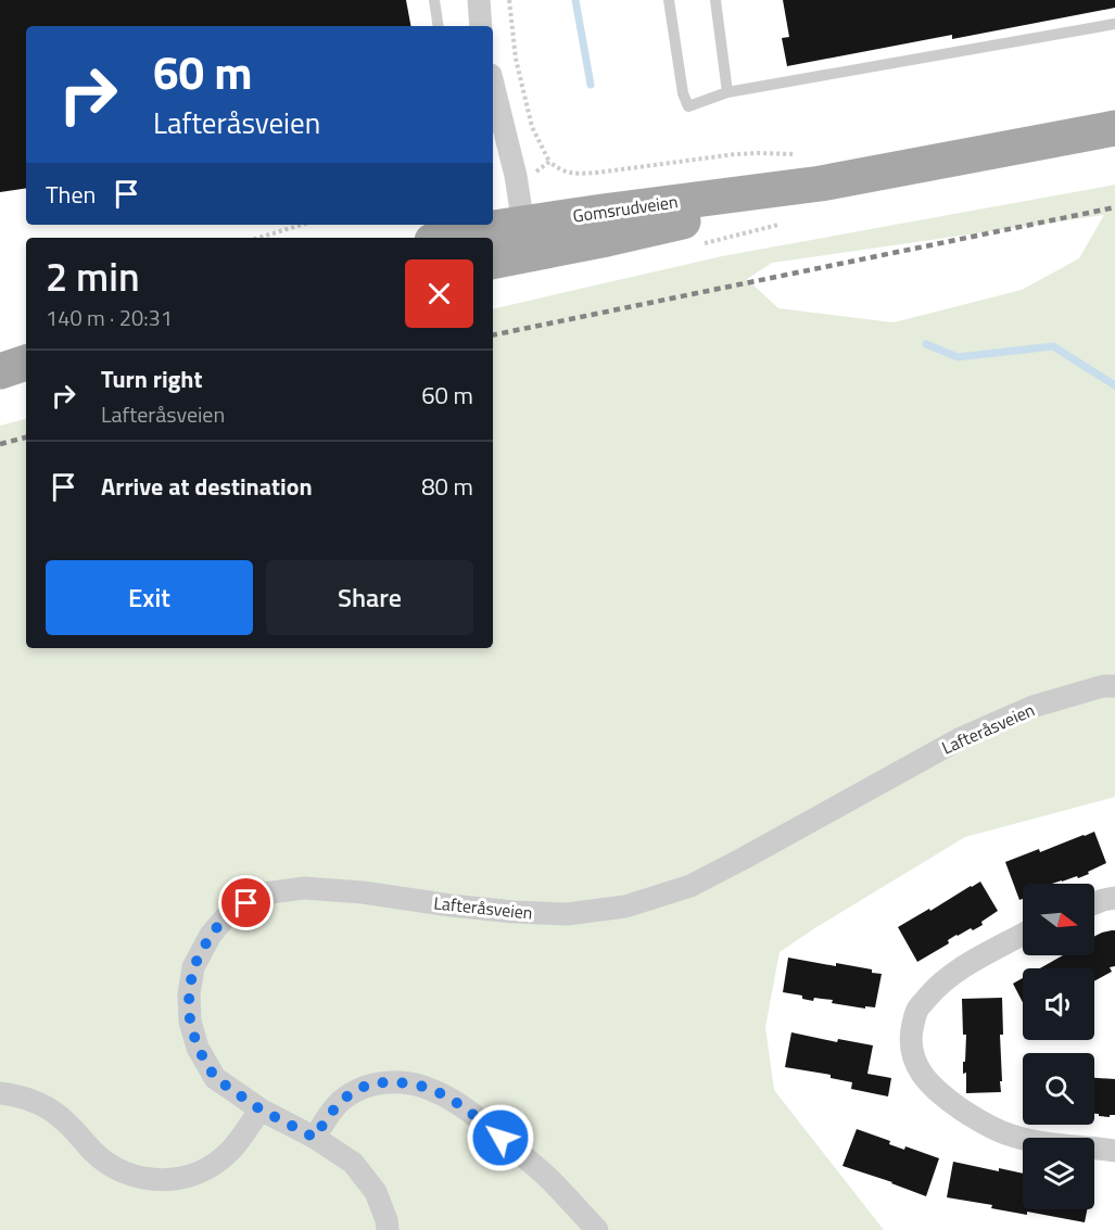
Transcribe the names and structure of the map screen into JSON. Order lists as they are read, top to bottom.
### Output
{
  "streets": {
    "main road": ["Gomsrudveien"],
    "street": ["Lafteråsveien"]
  },
  "north": "right",
  "page": {
    "turn": ["60 m", "Lafteråsveien"],
    "then": "Then",
    "heading": ["2 min", "140 m · 20:31"],
    "list": [
      {
        "name": "Turn right",
        "note": "Lafteråsveien",
        "value": "60 m"
      },
      {
        "name": "Arrive at destination",
        "value": "80 m"
      }
    ],
    "buttons": ["Exit", "Share"]
  }
}
